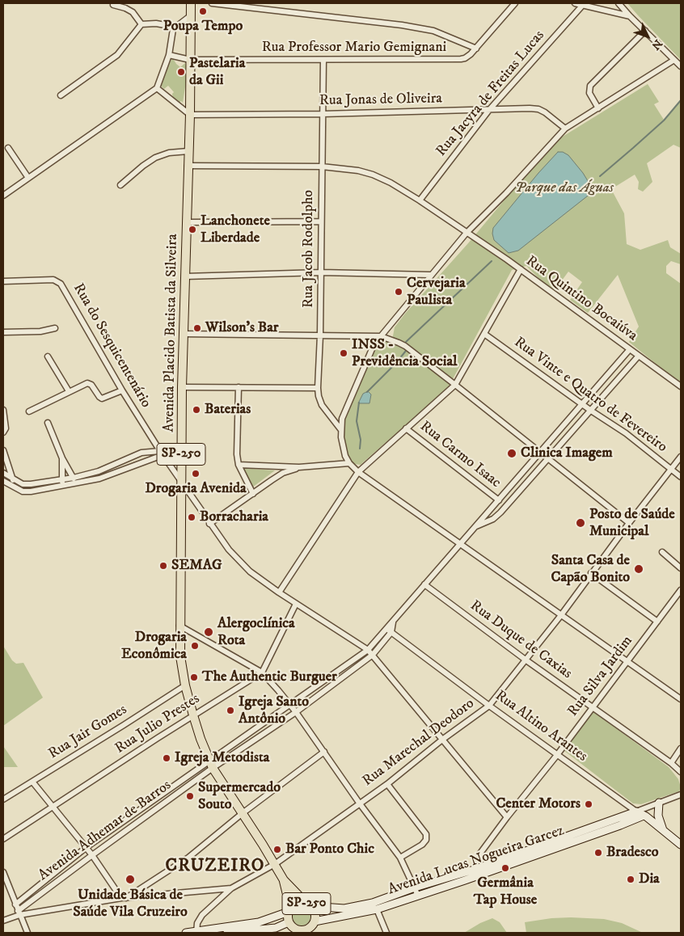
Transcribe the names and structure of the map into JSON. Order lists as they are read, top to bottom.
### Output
{
  "streets": {
    "main road": ["Avenida Placido Batista da Silveira", "SP-250"],
    "street": [
      "Rua Professor Mario Gemignani",
      "Rua Jacyra de Freitas Lucas",
      "Rua Jonas de Oliveira",
      "Rua Jacob Rodolpho",
      "Rua Quintino Bocaiúva",
      "Rua do Sesquicentenário",
      "Rua Vinte e Quatro de Fevereiro",
      "Rua Carmo Isaac",
      "Rua Duque de Caxias",
      "Rua Silva Jardim",
      "Rua Julio Prestes",
      "Rua Altino Arantes",
      "Rua Jair Gomes",
      "Rua Marechal Deodoro",
      "Avenida Adhemar de Barros",
      "Avenida Lucas Nogueira Garcez"
    ]
  },
  "crossings": [
    ["Rua Professor Mario Gemignani", "Rua Jacob Rodolpho"],
    ["Rua Professor Mario Gemignani", "Avenida Placido Batista da Silveira"],
    ["Rua Jacyra de Freitas Lucas", "Rua Jonas de Oliveira"],
    ["Rua Jacyra de Freitas Lucas", "Rua Quintino Bocaiúva"],
    ["Rua Jonas de Oliveira", "Rua Jacob Rodolpho"],
    ["Rua Jonas de Oliveira", "Avenida Placido Batista da Silveira"],
    ["Rua Jacob Rodolpho", "Rua Quintino Bocaiúva"],
    ["Rua Quintino Bocaiúva", "Avenida Placido Batista da Silveira"],
    ["Avenida Placido Batista da Silveira", "Rua do Sesquicentenário"],
    ["Avenida Placido Batista da Silveira", "SP-250"],
    ["Avenida Placido Batista da Silveira", "Rua Julio Prestes"],
    ["Avenida Placido Batista da Silveira", "Rua Jair Gomes"],
    ["Avenida Placido Batista da Silveira", "Rua Marechal Deodoro"],
    ["Avenida Placido Batista da Silveira", "Avenida Adhemar de Barros"],
    ["Avenida Placido Batista da Silveira", "Avenida Lucas Nogueira Garcez"],
    ["Rua do Sesquicentenário", "Rua Silva Jardim"],
    ["Rua do Sesquicentenário", "Rua Marechal Deodoro"],
    ["Rua do Sesquicentenário", "Avenida Adhemar de Barros"],
    ["Rua Vinte e Quatro de Fevereiro", "Rua Marechal Deodoro"],
    ["SP-250", "Rua Marechal Deodoro"],
    ["SP-250", "Avenida Lucas Nogueira Garcez"],
    ["Rua Duque de Caxias", "Rua Silva Jardim"],
    ["Rua Duque de Caxias", "Rua Marechal Deodoro"],
    ["Rua Silva Jardim", "Rua Altino Arantes"],
    ["Rua Silva Jardim", "Avenida Lucas Nogueira Garcez"],
    ["Rua Altino Arantes", "Rua Marechal Deodoro"],
    ["Rua Altino Arantes", "Avenida Adhemar de Barros"],
    ["Rua Altino Arantes", "Avenida Lucas Nogueira Garcez"],
    ["Rua Marechal Deodoro", "Avenida Adhemar de Barros"]
  ],
  "districts": ["CRUZEIRO"],
  "parks": ["Parque das Águas"],
  "places": [
    "Poupa Tempo",
    "Pastelaria da Gii",
    "Lanchonete Liberdade",
    "Cervejaria Paulista",
    "Wilson's Bar",
    "INSS - Previdência Social",
    "Baterias",
    "Clinica Imagem",
    "Drogaria Avenida",
    "Borracharia",
    "Posto de Saúde Municipal",
    "SEMAG",
    "Santa Casa de Capão Bonito",
    "Alergoclínica Rota",
    "Drogaria Econômica",
    "The Authentic Burguer",
    "Igreja Santo Antônio",
    "Igreja Metodista",
    "Supermercado Souto",
    "Center Motors",
    "Bar Ponto Chic",
    "Bradesco",
    "Germânia Tap House",
    "Unidade Básica de Saúde Vila Cruzeiro",
    "Dia"
  ],
  "north": "bottom right"
}
